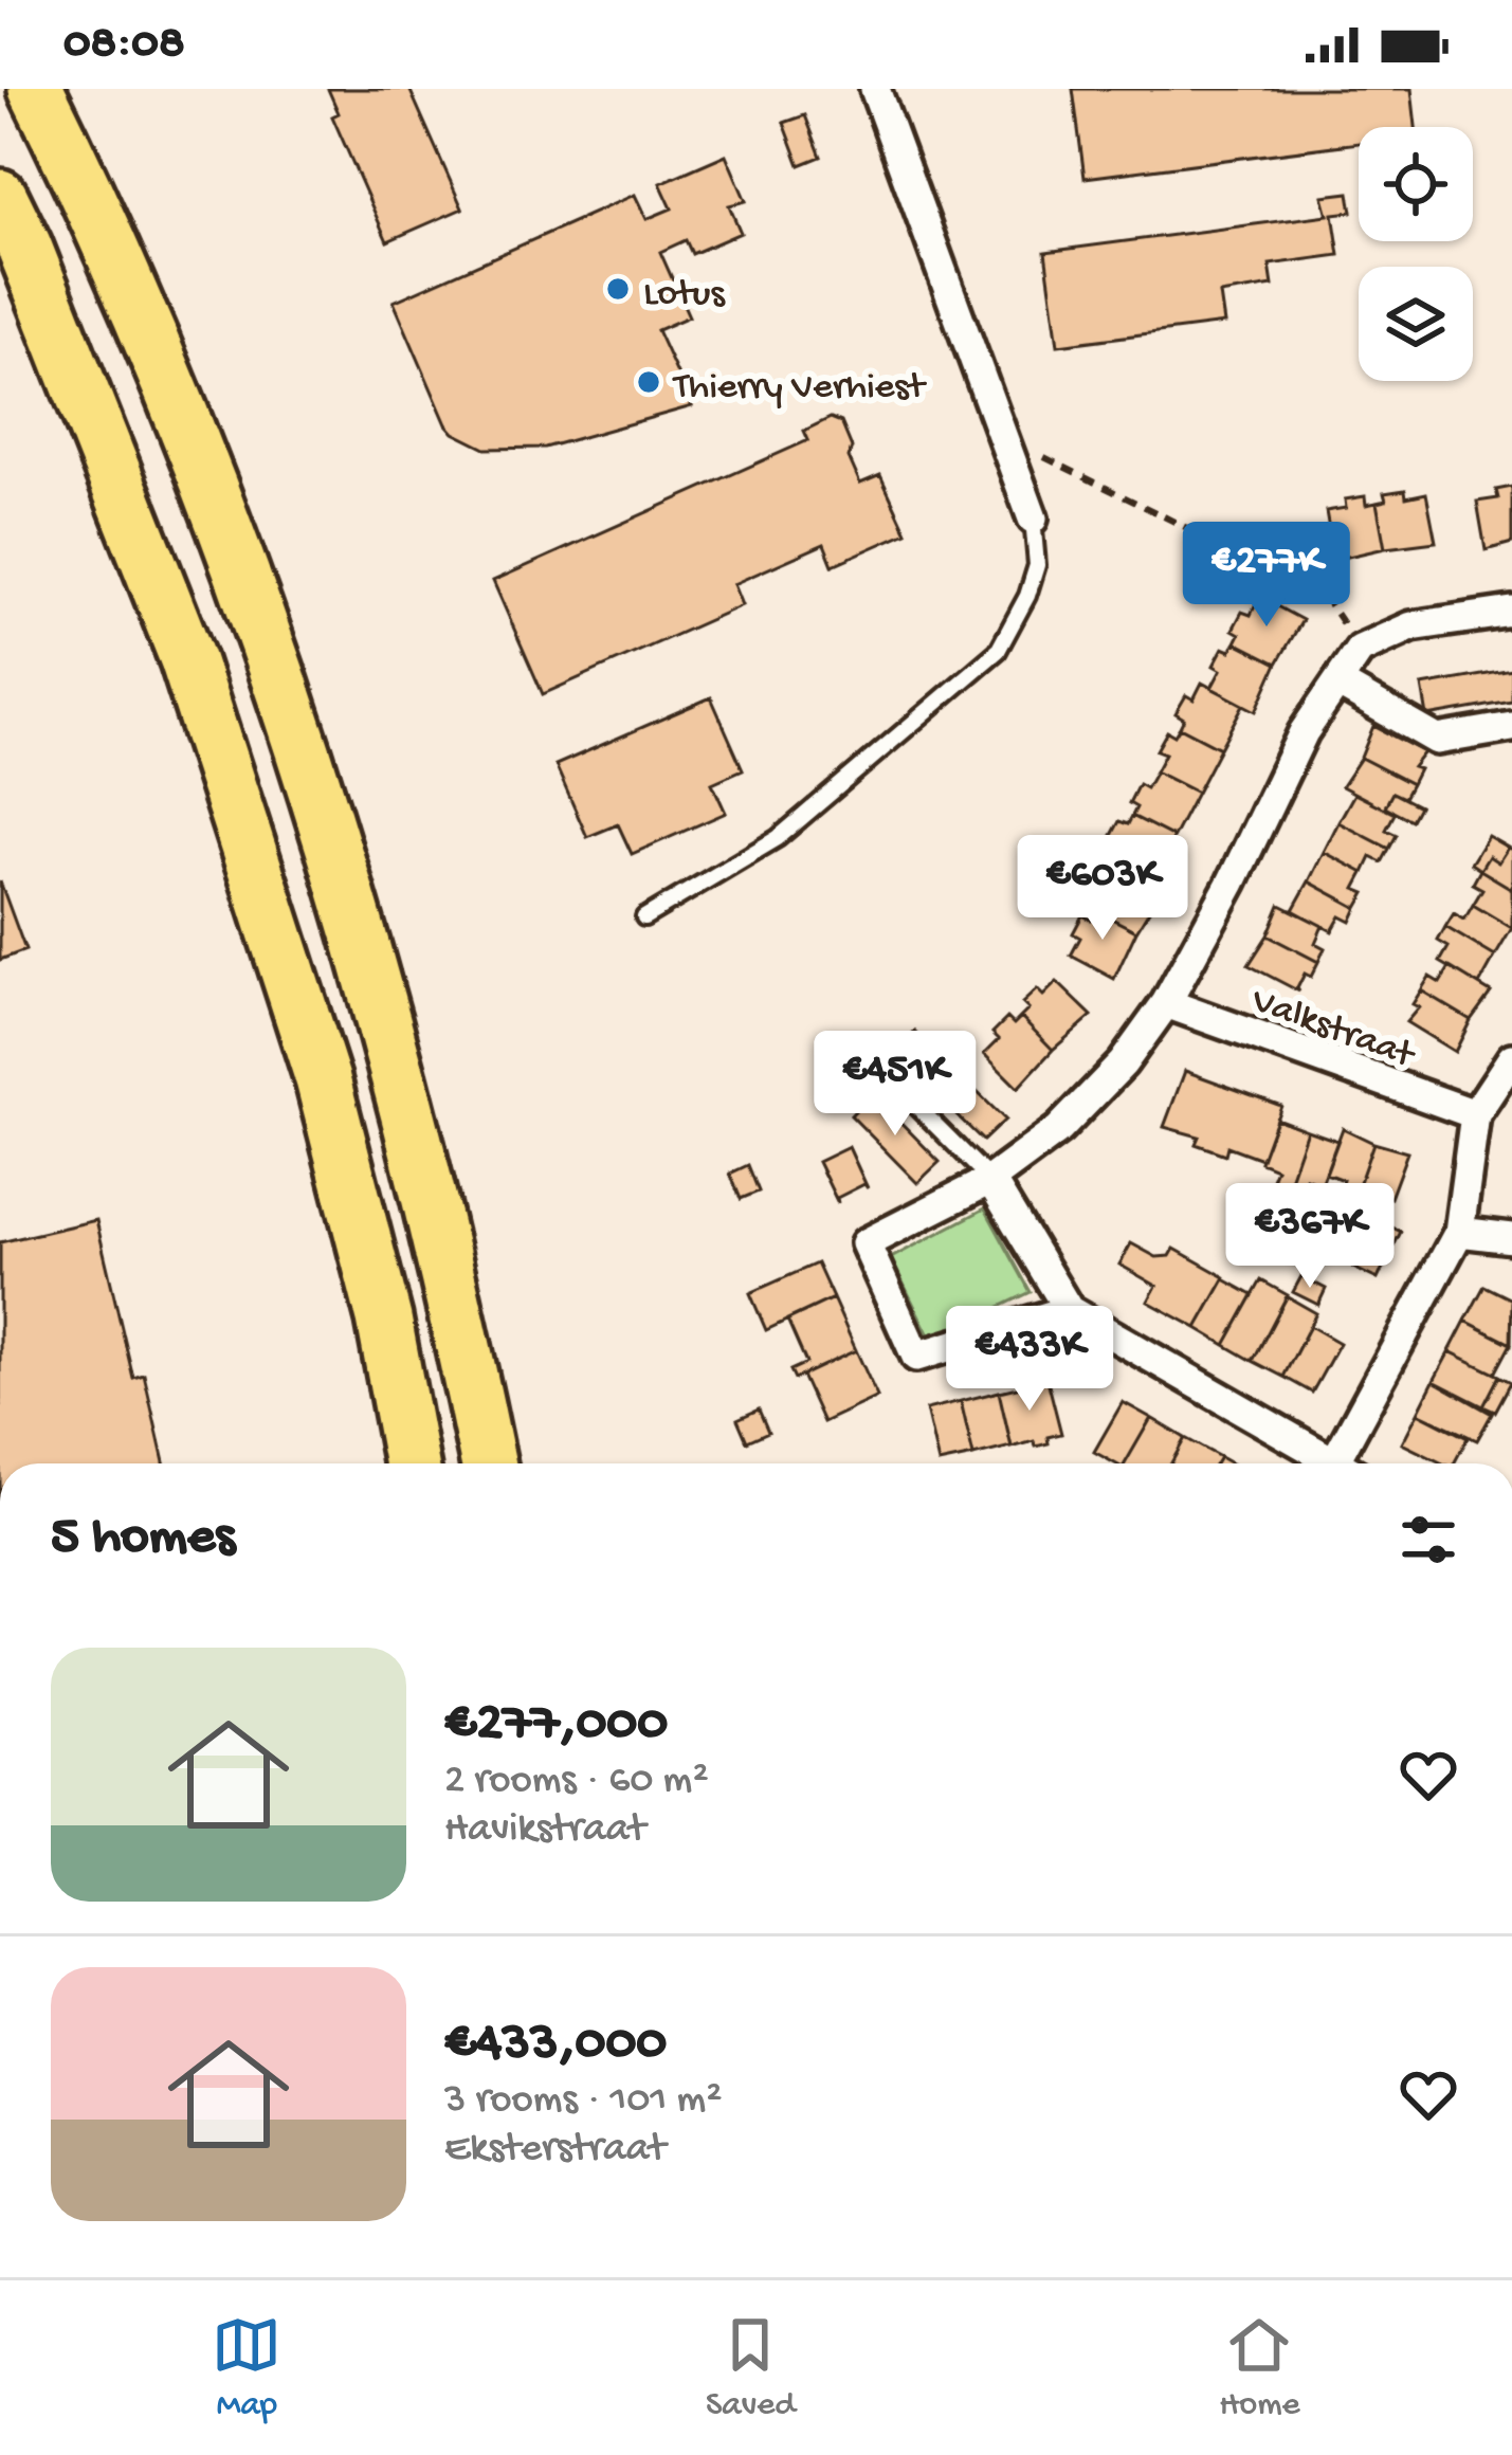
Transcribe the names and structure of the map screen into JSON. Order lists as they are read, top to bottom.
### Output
{
  "streets": {
    "street": ["Valkstraat"]
  },
  "places": ["Lotus", "Thierry Verhiest"],
  "page": {
    "status": "08:08",
    "price": [
      "€277K",
      "€603K",
      "€451K",
      "€367K",
      "€433K"
    ],
    "heading": "5 homes",
    "list": [
      {
        "name": "€277,000",
        "note": "2 rooms · 60 m² · Havikstraat"
      },
      {
        "name": "€433,000",
        "note": "3 rooms · 101 m² · Eksterstraat"
      }
    ],
    "tabs": ["Map", "Saved", "Home"]
  }
}
